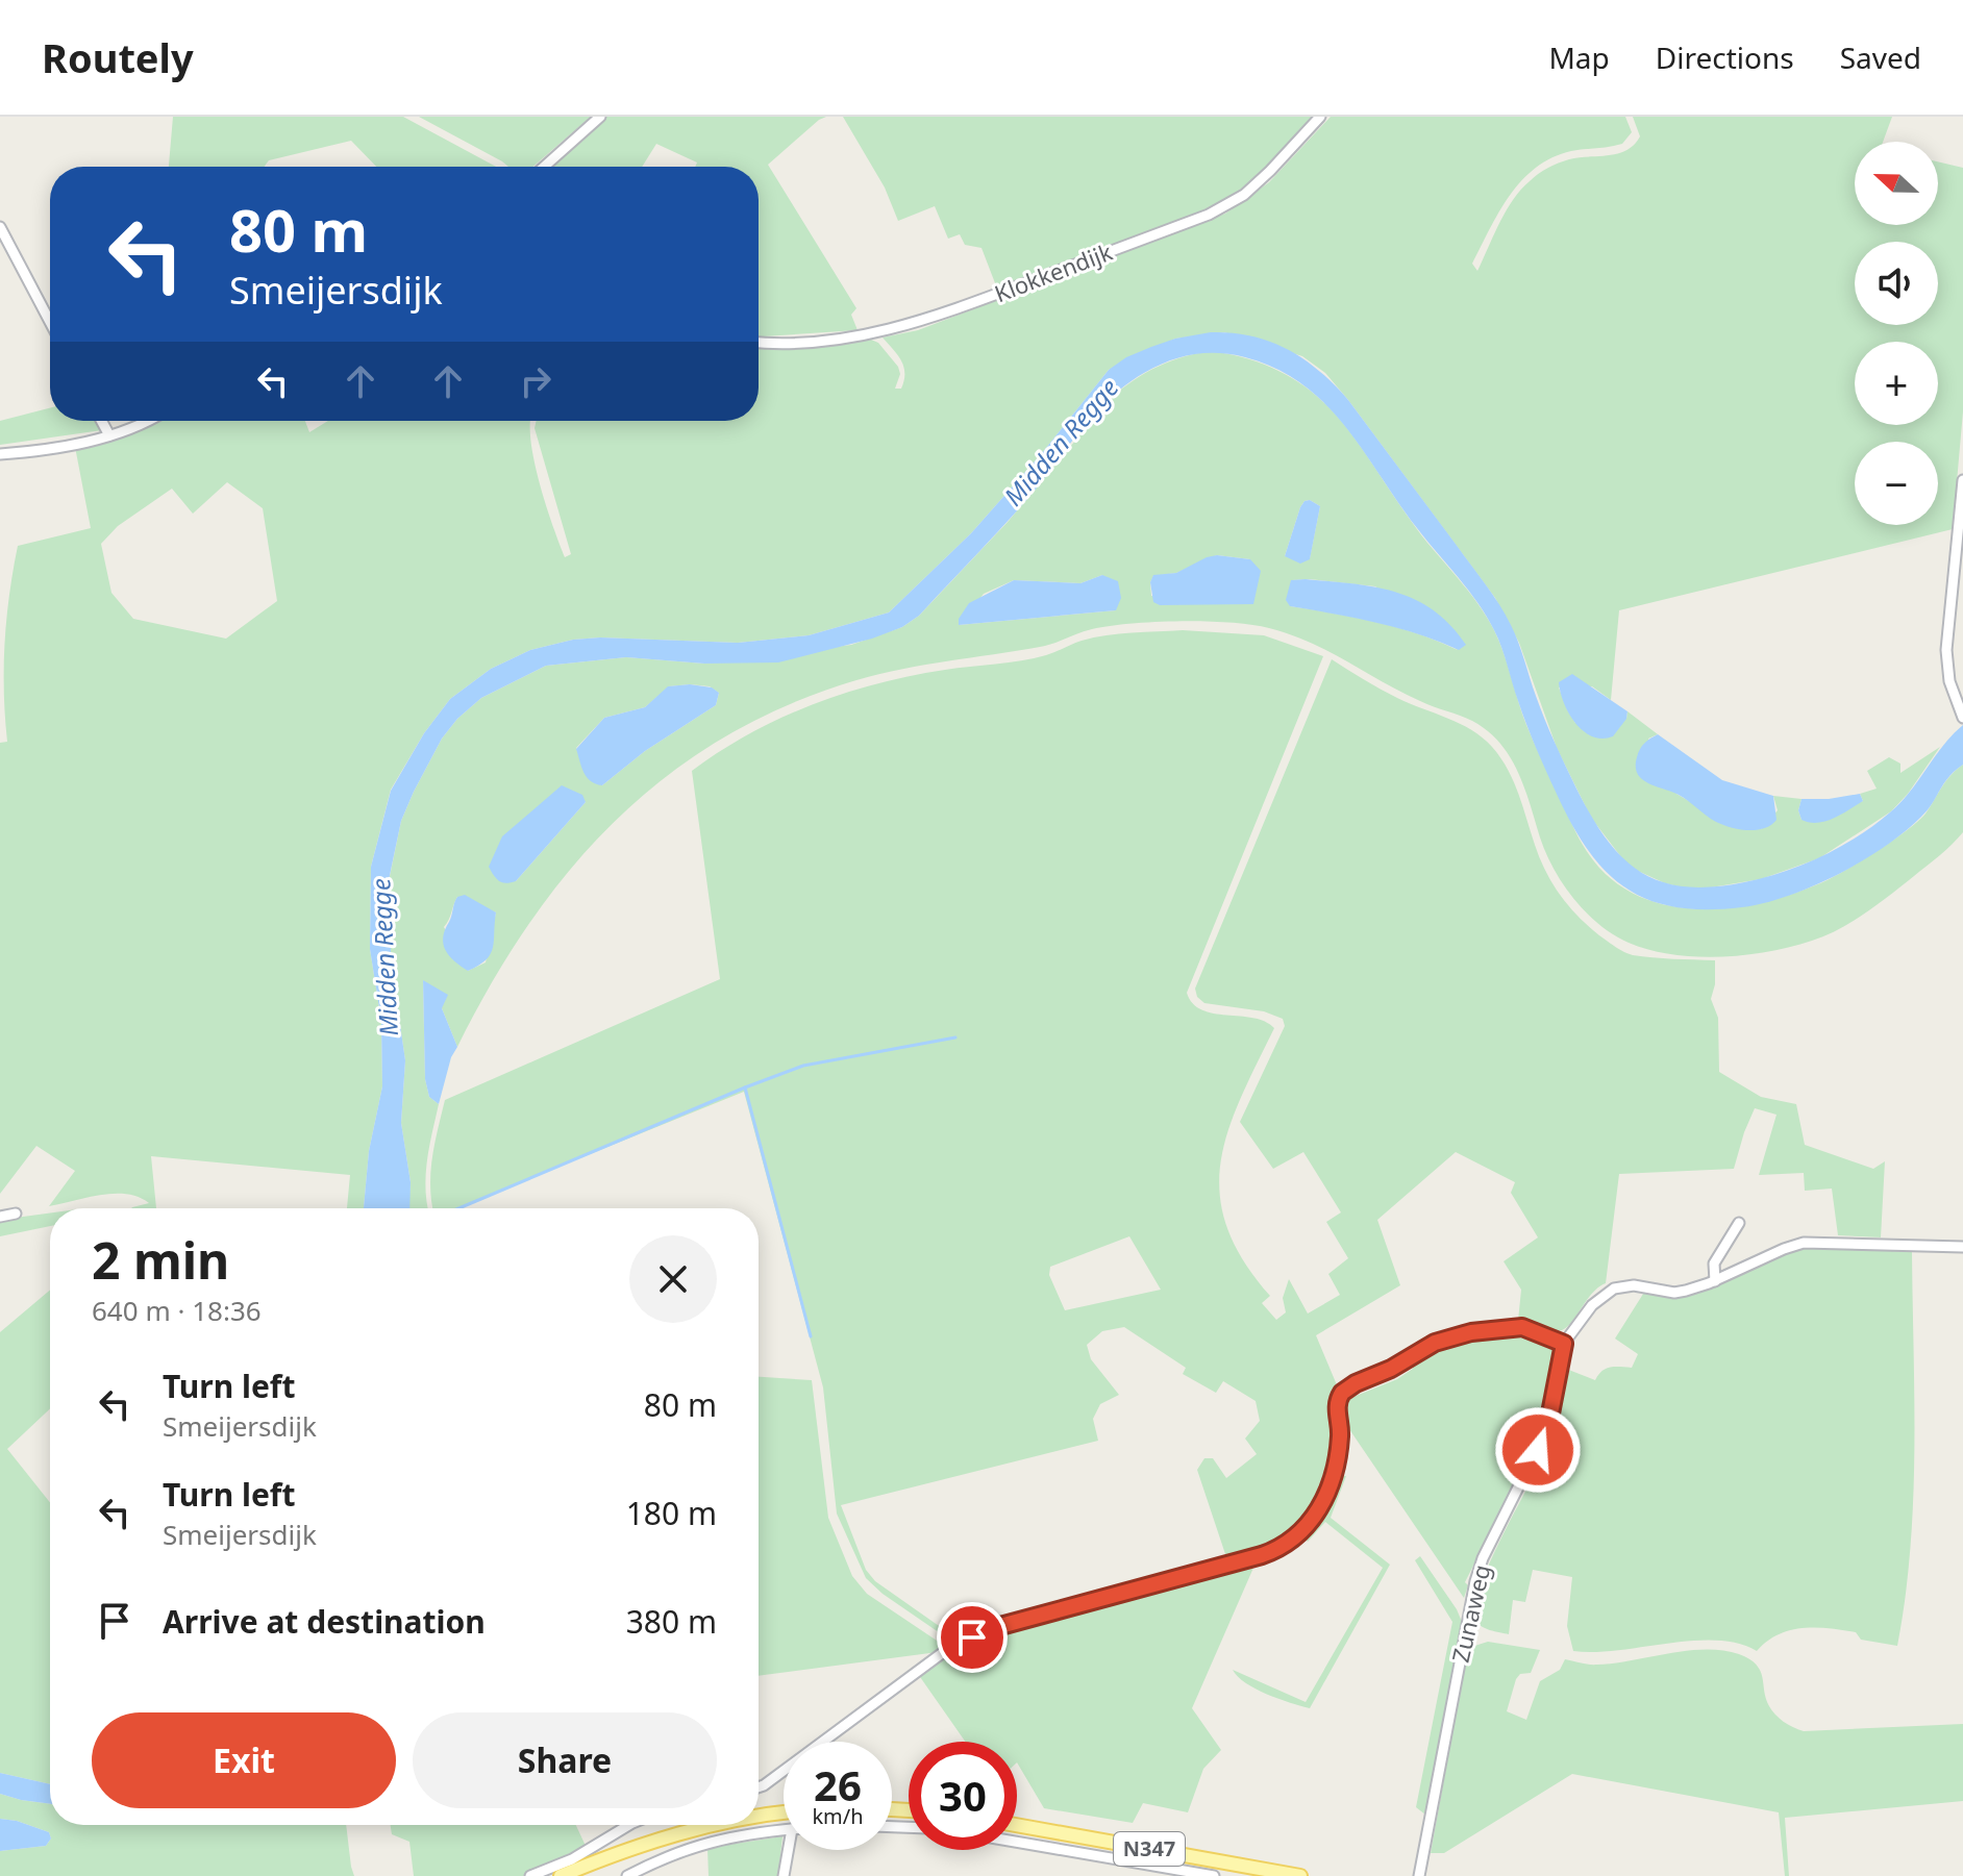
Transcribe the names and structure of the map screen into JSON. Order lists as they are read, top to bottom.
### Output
{
  "streets": {
    "main road": ["N347"],
    "street": ["Klokkendijk", "Zunaweg"]
  },
  "water": ["Midden Regge"],
  "north": "left",
  "page": {
    "header": "Routely",
    "nav": ["Map", "Directions", "Saved"],
    "map_buttons": ["+", "−"],
    "turn": ["80 m", "Smeijersdijk"],
    "heading": ["2 min", "640 m · 18:36"],
    "list": [
      {
        "name": "Turn left",
        "note": "Smeijersdijk",
        "value": "80 m"
      },
      {
        "name": "Turn left",
        "note": "Smeijersdijk",
        "value": "180 m"
      },
      {
        "name": "Arrive at destination",
        "value": "380 m"
      }
    ],
    "buttons": ["Exit", "Share"],
    "speed": "26 km/h",
    "limit": "30"
  }
}
